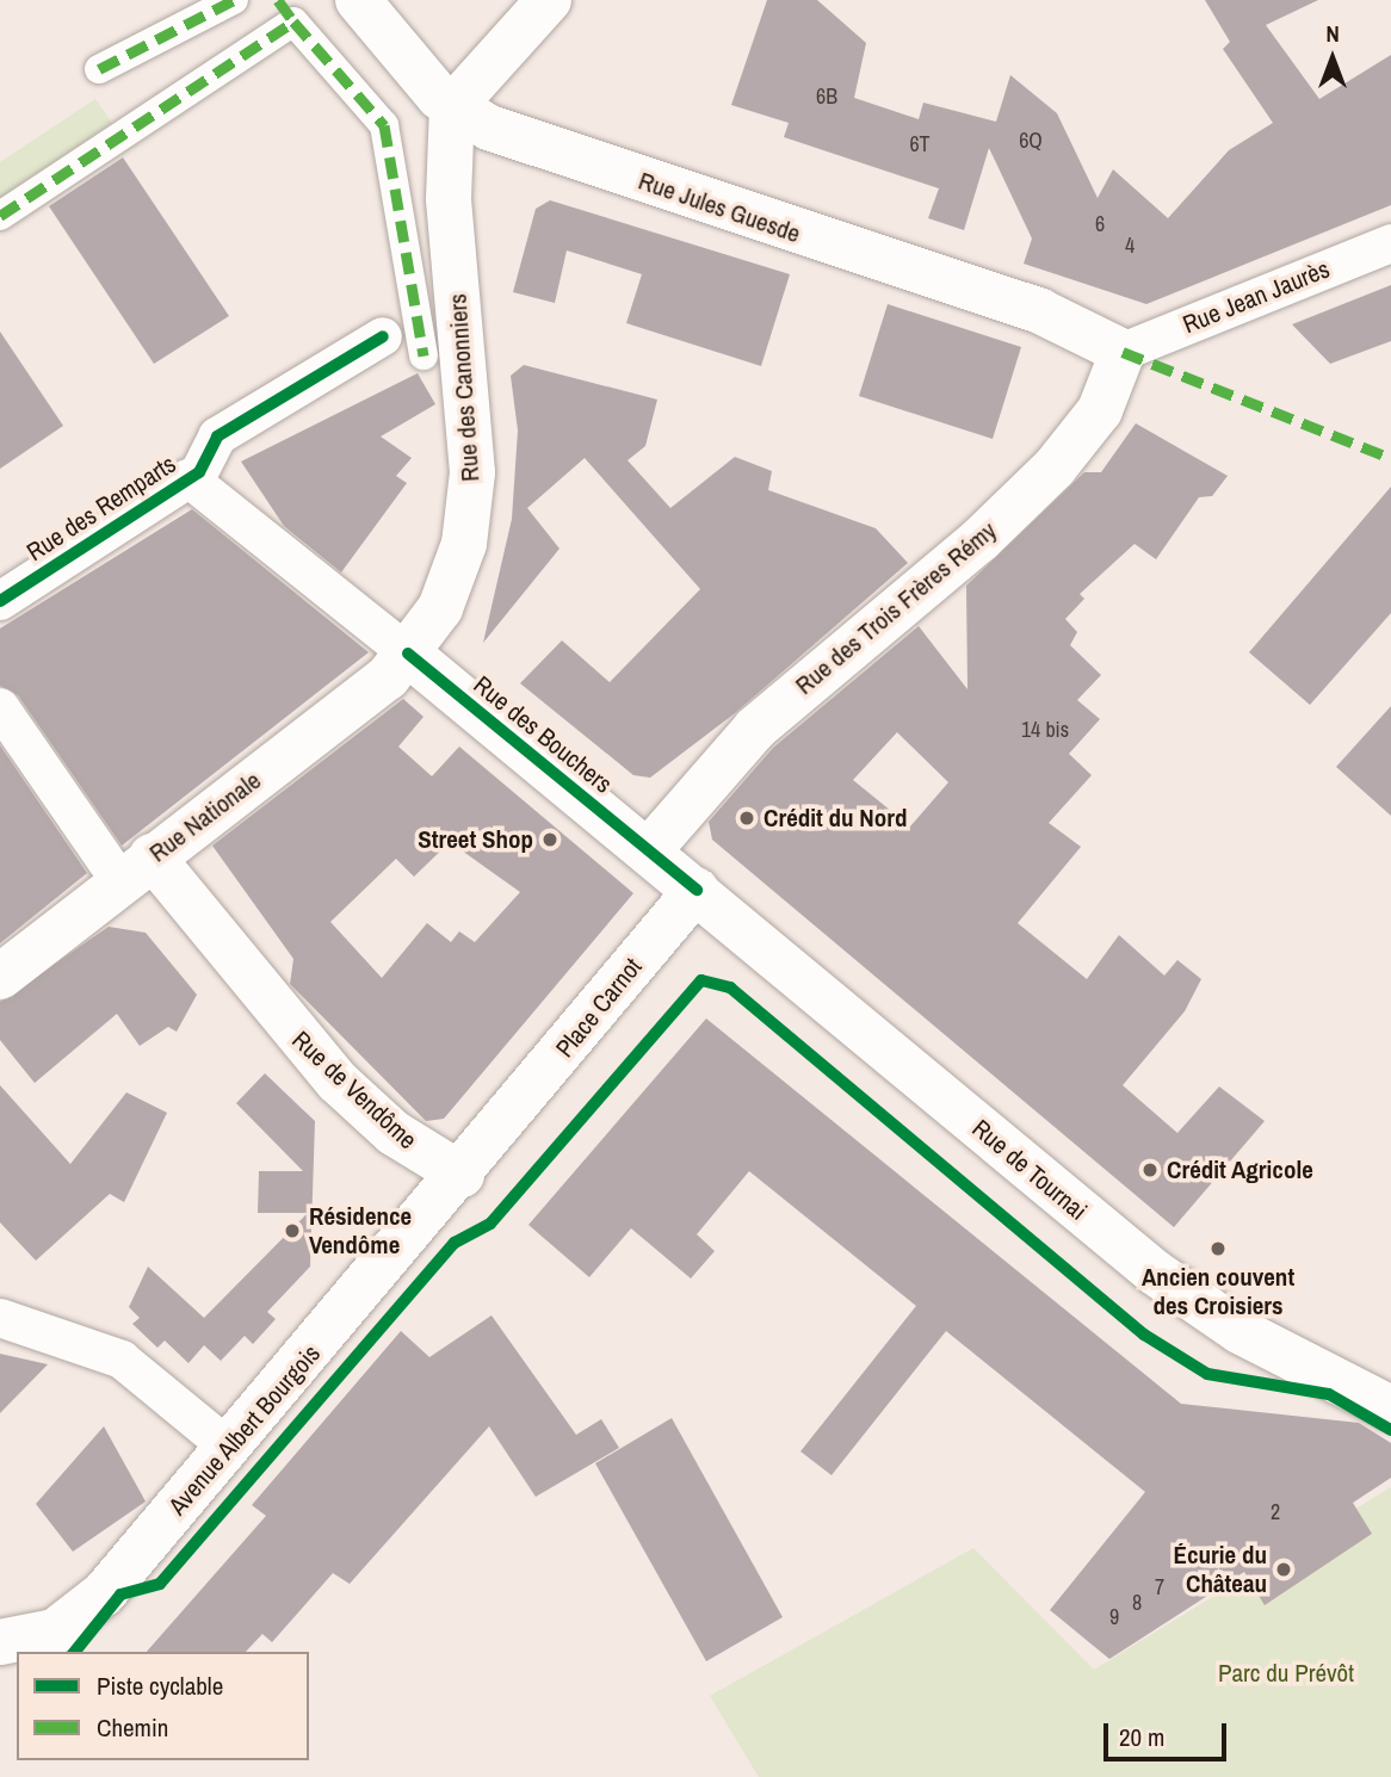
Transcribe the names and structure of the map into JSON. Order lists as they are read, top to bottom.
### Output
{
  "streets": {
    "main road": [
      "Rue Jules Guesde",
      "Rue des Canonniers",
      "Rue des Trois Frères Rémy",
      "Rue des Bouchers",
      "Rue Nationale",
      "Place Carnot",
      "Rue de Vendôme",
      "Rue de Tournai",
      "Avenue Albert Bourgois"
    ],
    "street": ["Rue Jean Jaurès", "Rue des Remparts"]
  },
  "crossings": [
    ["Rue Jules Guesde", "Rue Jean Jaurès"],
    ["Rue Jules Guesde", "Rue des Canonniers"],
    ["Rue Jules Guesde", "Rue des Trois Frères Rémy"],
    ["Rue Jean Jaurès", "Rue des Trois Frères Rémy"],
    ["Rue des Canonniers", "Rue des Bouchers"],
    ["Rue des Canonniers", "Rue Nationale"],
    ["Rue des Remparts", "Rue des Bouchers"],
    ["Rue des Trois Frères Rémy", "Rue des Bouchers"],
    ["Rue des Bouchers", "Rue Nationale"],
    ["Rue Nationale", "Rue de Vendôme"],
    ["Place Carnot", "Rue de Vendôme"],
    ["Place Carnot", "Rue de Tournai"],
    ["Place Carnot", "Avenue Albert Bourgois"],
    ["Rue de Vendôme", "Avenue Albert Bourgois"]
  ],
  "parks": ["Parc du Prévôt"],
  "places": [
    "Crédit du Nord",
    "Street Shop",
    "Crédit Agricole",
    "Résidence Vendôme",
    "Ancien couvent des Croisiers",
    "Écurie du Château"
  ],
  "house_numbers": [
    "6B",
    "6Q",
    "6T",
    "6",
    "4",
    "14 bis",
    "2",
    "7",
    "8",
    "9"
  ],
  "legend": ["Piste cyclable", "Chemin"],
  "scale_bar": "20 m",
  "north": "top"
}
